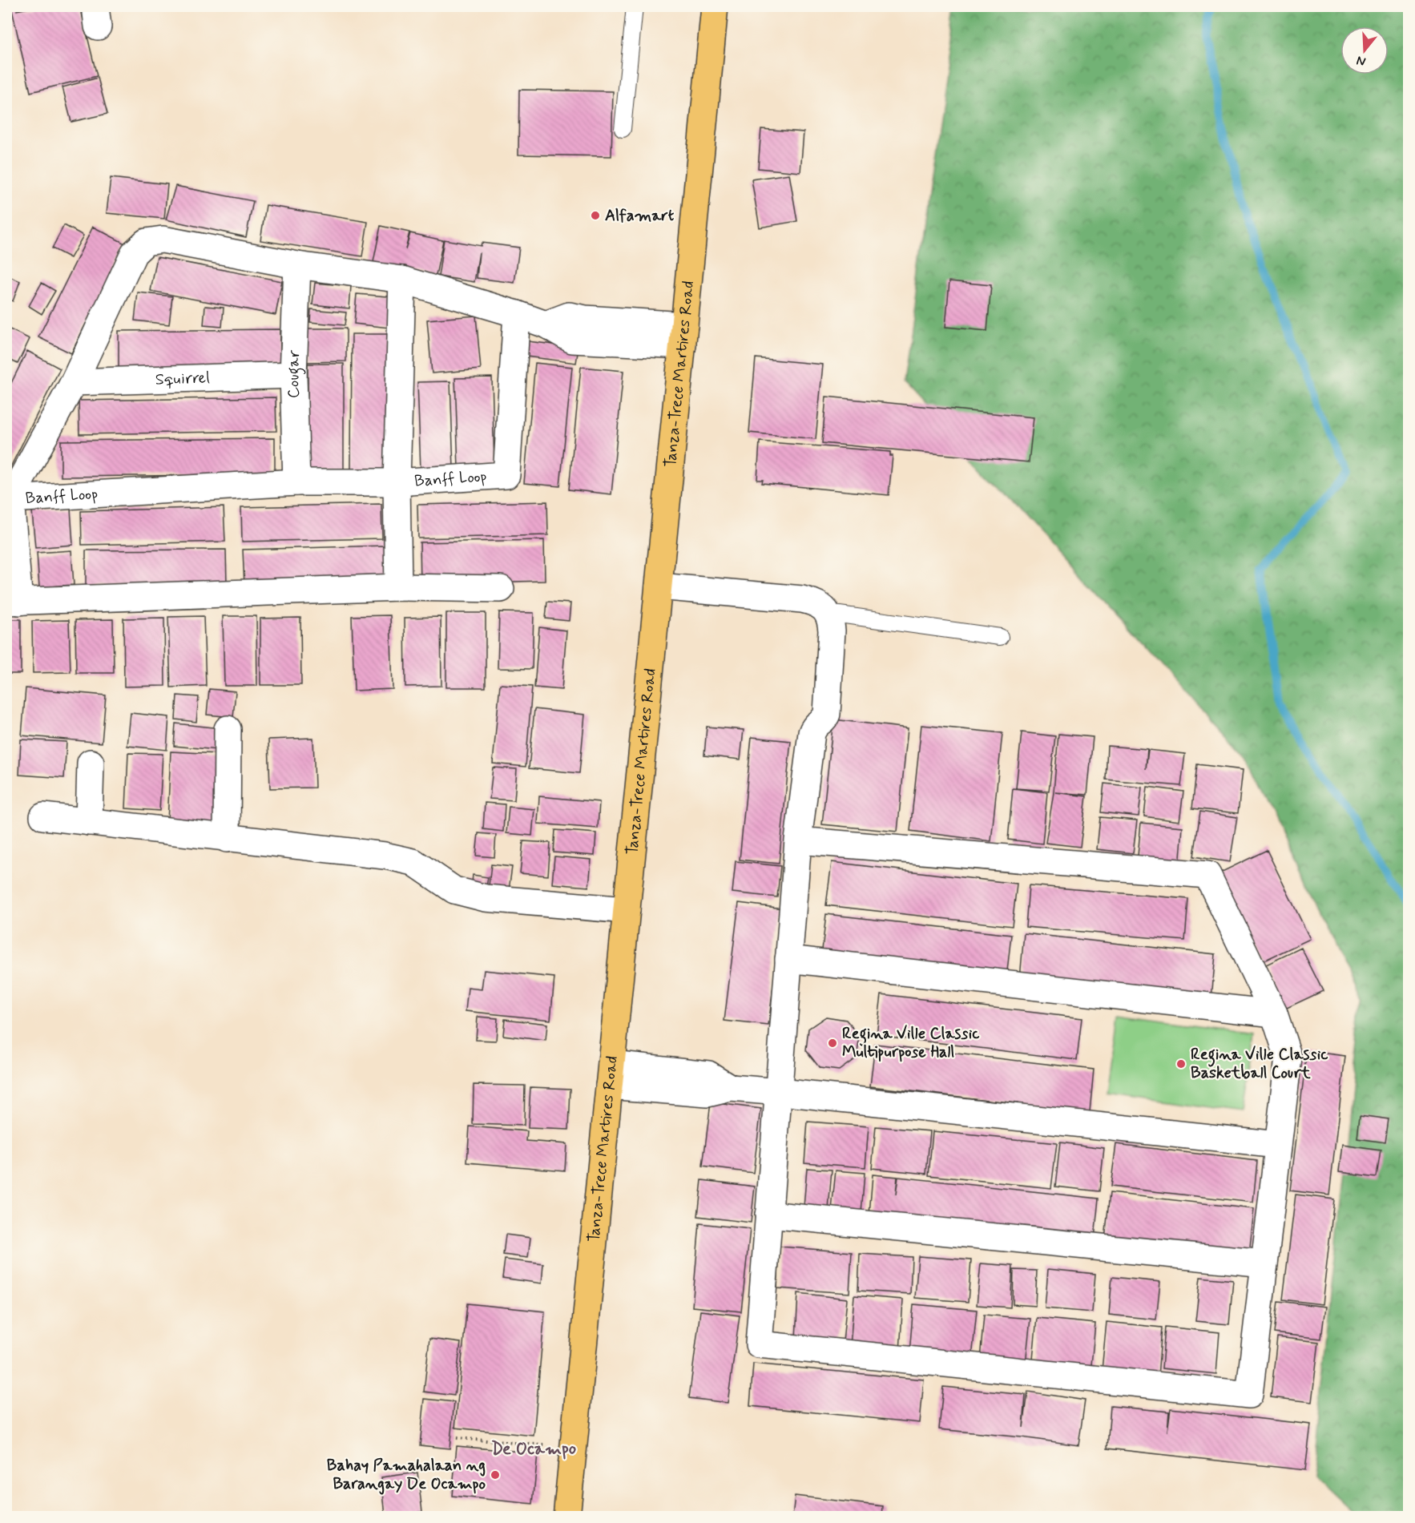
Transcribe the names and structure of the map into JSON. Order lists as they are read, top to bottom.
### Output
{
  "streets": {
    "main road": ["Tanza-Trece Martires Road"],
    "street": ["Cougar", "Squirrel", "Banff Loop"]
  },
  "crossings": [
    ["Cougar", "Squirrel"],
    ["Cougar", "Banff Loop"],
    ["Tanza-Trece Martires Road", "Banff Loop"],
    ["Squirrel", "Banff Loop"]
  ],
  "districts": ["De Ocampo"],
  "places": [
    "Alfamart",
    "Regina Ville Classic Multipurpose Hall",
    "Regina Ville Classic Basketball Court",
    "Bahay Pamahalaan ng Barangay De Ocampo"
  ],
  "north": "bottom"
}
